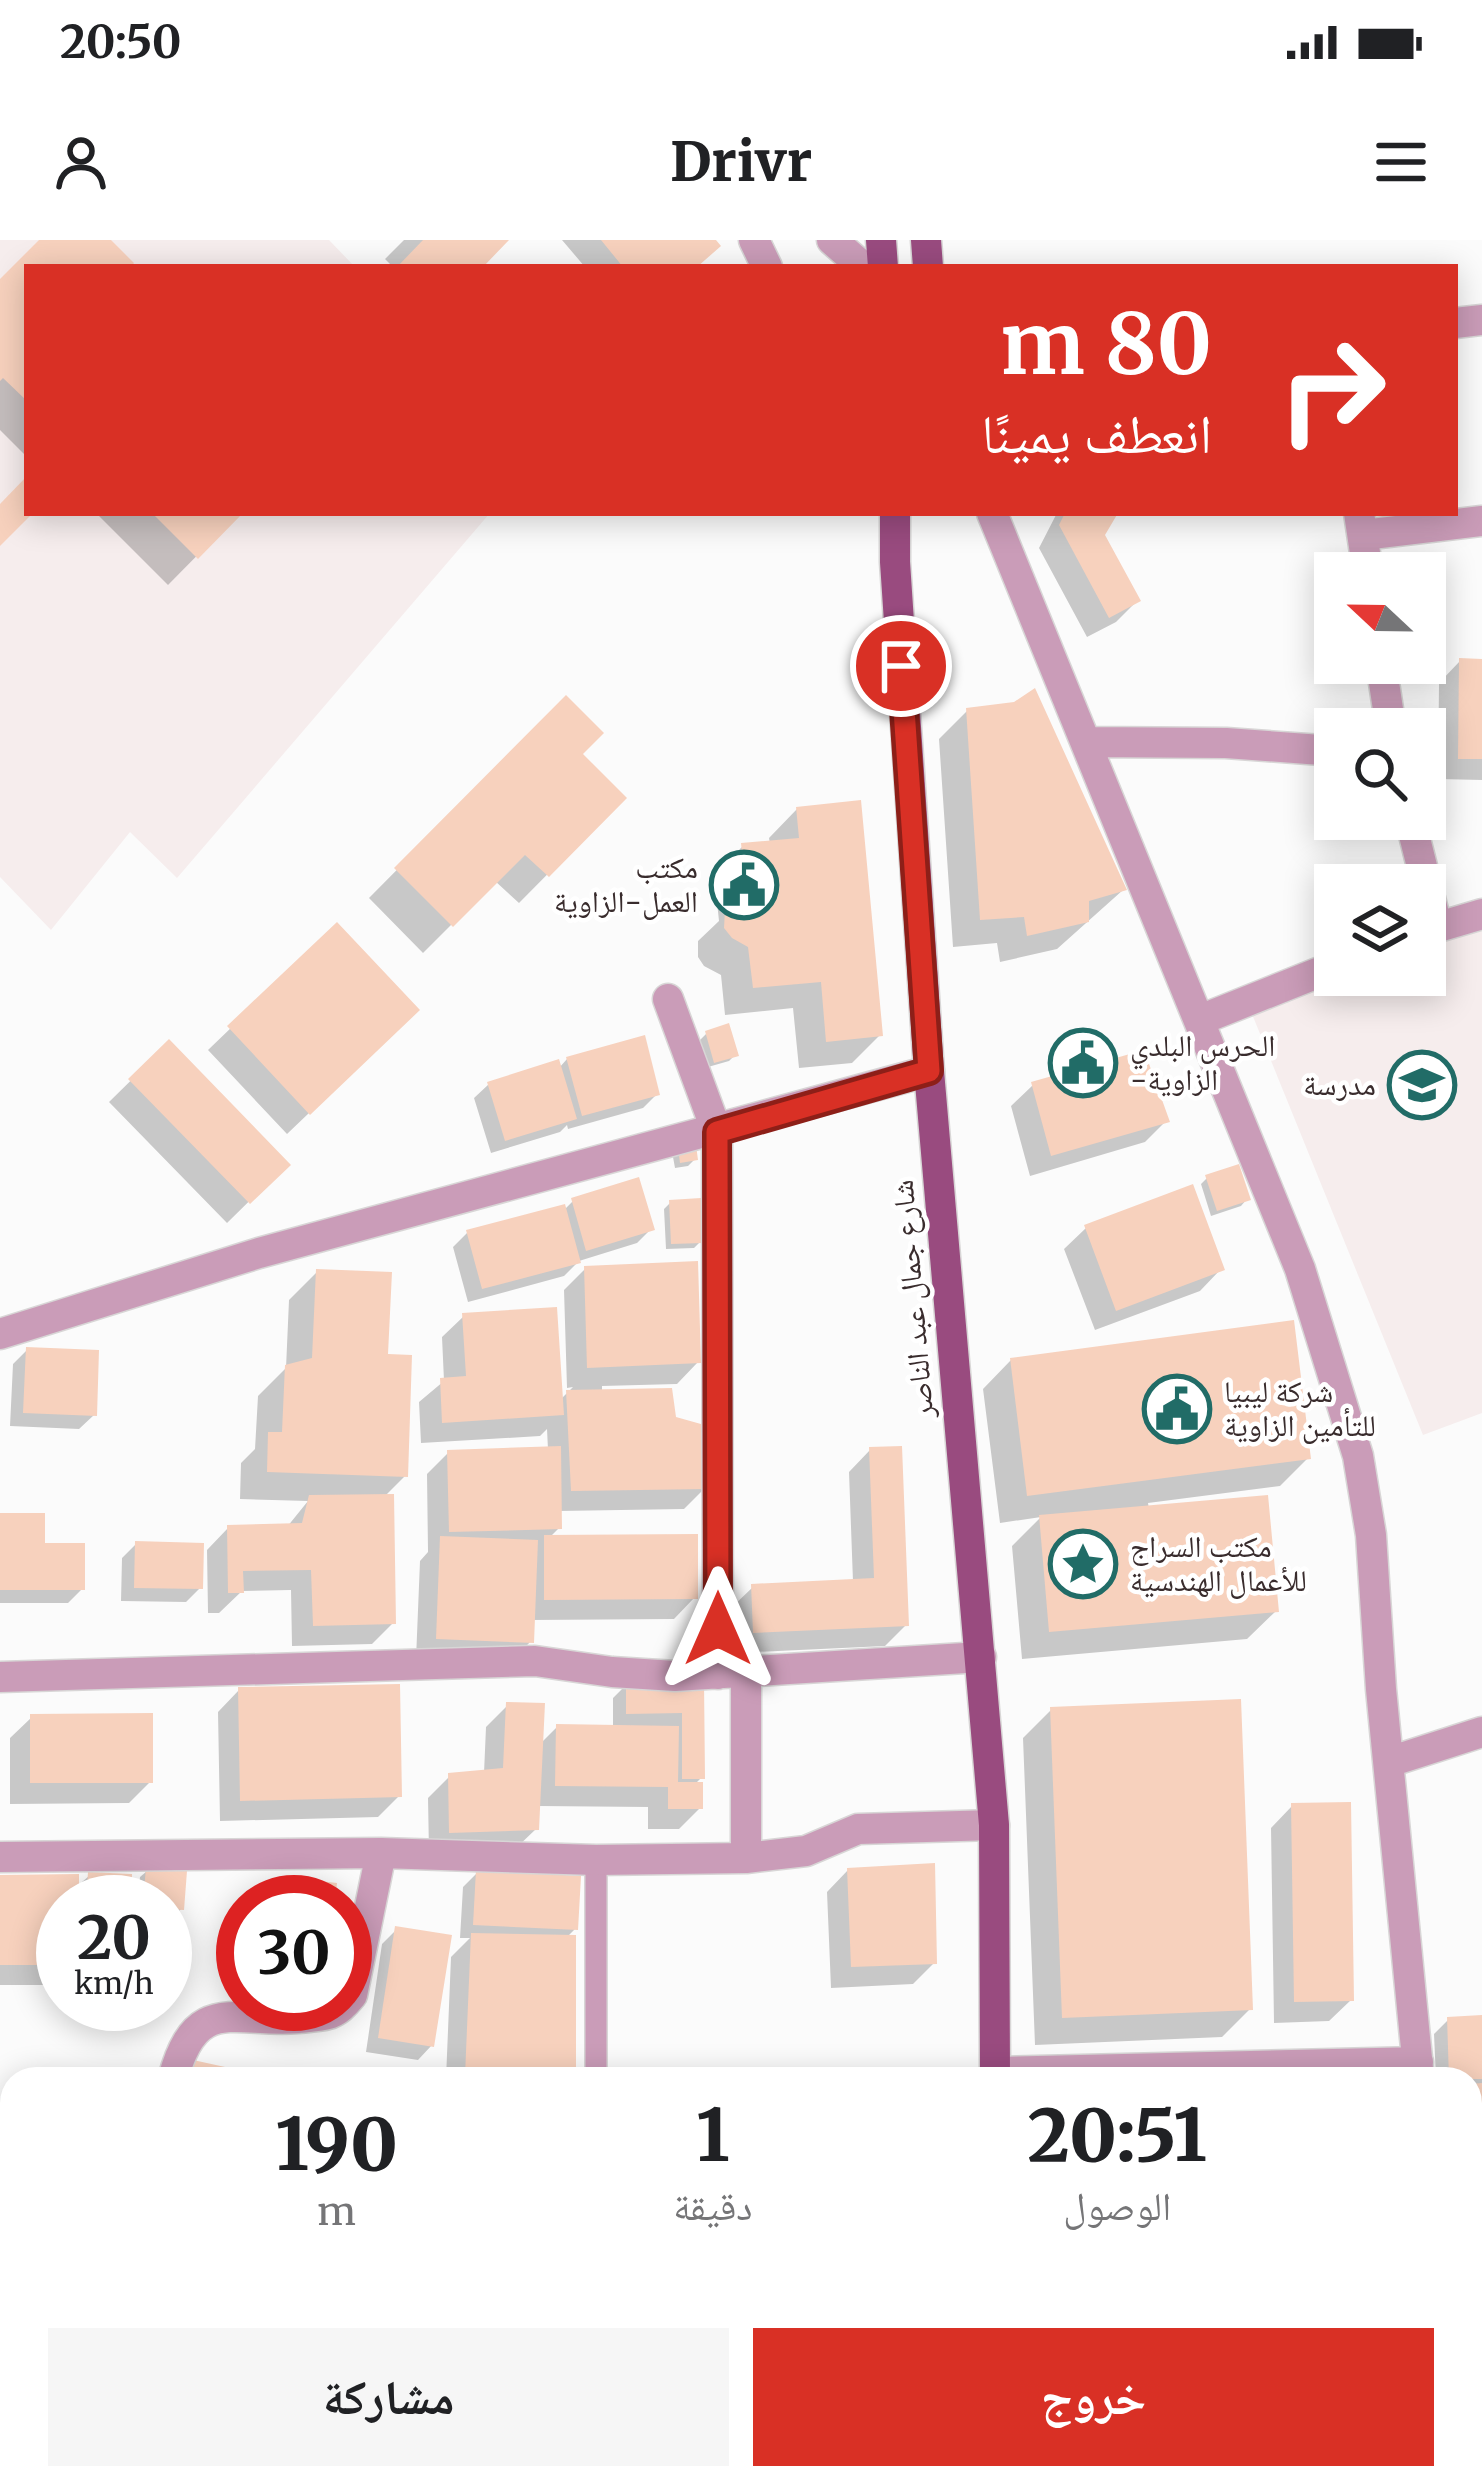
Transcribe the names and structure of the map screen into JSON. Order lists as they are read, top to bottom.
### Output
{
  "streets": {
    "main road": ["شارع جمال عبد الناصر"]
  },
  "places": {
    "public building": ["مكتب العمل-الزاوية", "الحرس البلدي -الزاوية", "شركة ليبيا للتأمين الزاوية"],
    "school or university": ["مدرسة"],
    "place": ["مكتب السراج للأعمال الهندسية"]
  },
  "north": "left",
  "page": {
    "status": "20:50",
    "header": "Drivr",
    "turn": ["80 m", "انعطف يمينًا"],
    "speed": "20 km/h",
    "limit": "30",
    "eta": [
      "20:51",
      "الوصول",
      "1",
      "دقيقة",
      "190",
      "m"
    ],
    "buttons": ["خروج", "مشاركة"]
  }
}
